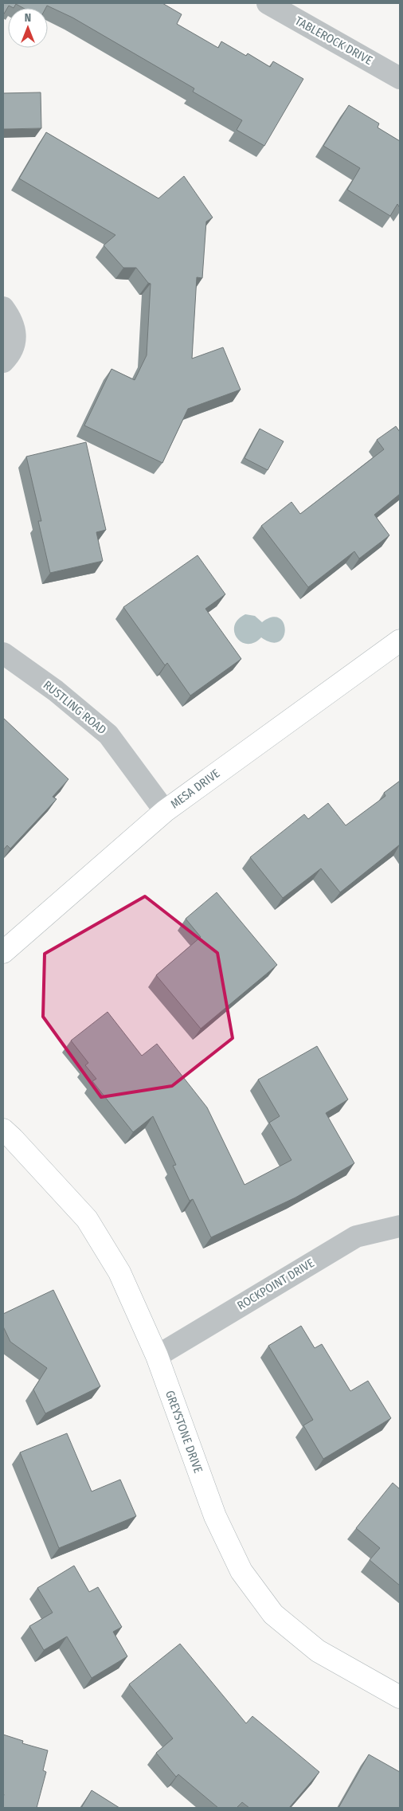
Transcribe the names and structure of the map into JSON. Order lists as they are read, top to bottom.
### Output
{
  "streets": {
    "street": [
      "TABLEROCK DRIVE",
      "RUSTLING ROAD",
      "MESA DRIVE",
      "ROCKPOINT DRIVE",
      "GREYSTONE DRIVE"
    ]
  },
  "crossings": [
    ["RUSTLING ROAD", "MESA DRIVE"],
    ["ROCKPOINT DRIVE", "GREYSTONE DRIVE"]
  ],
  "north": "top"
}
